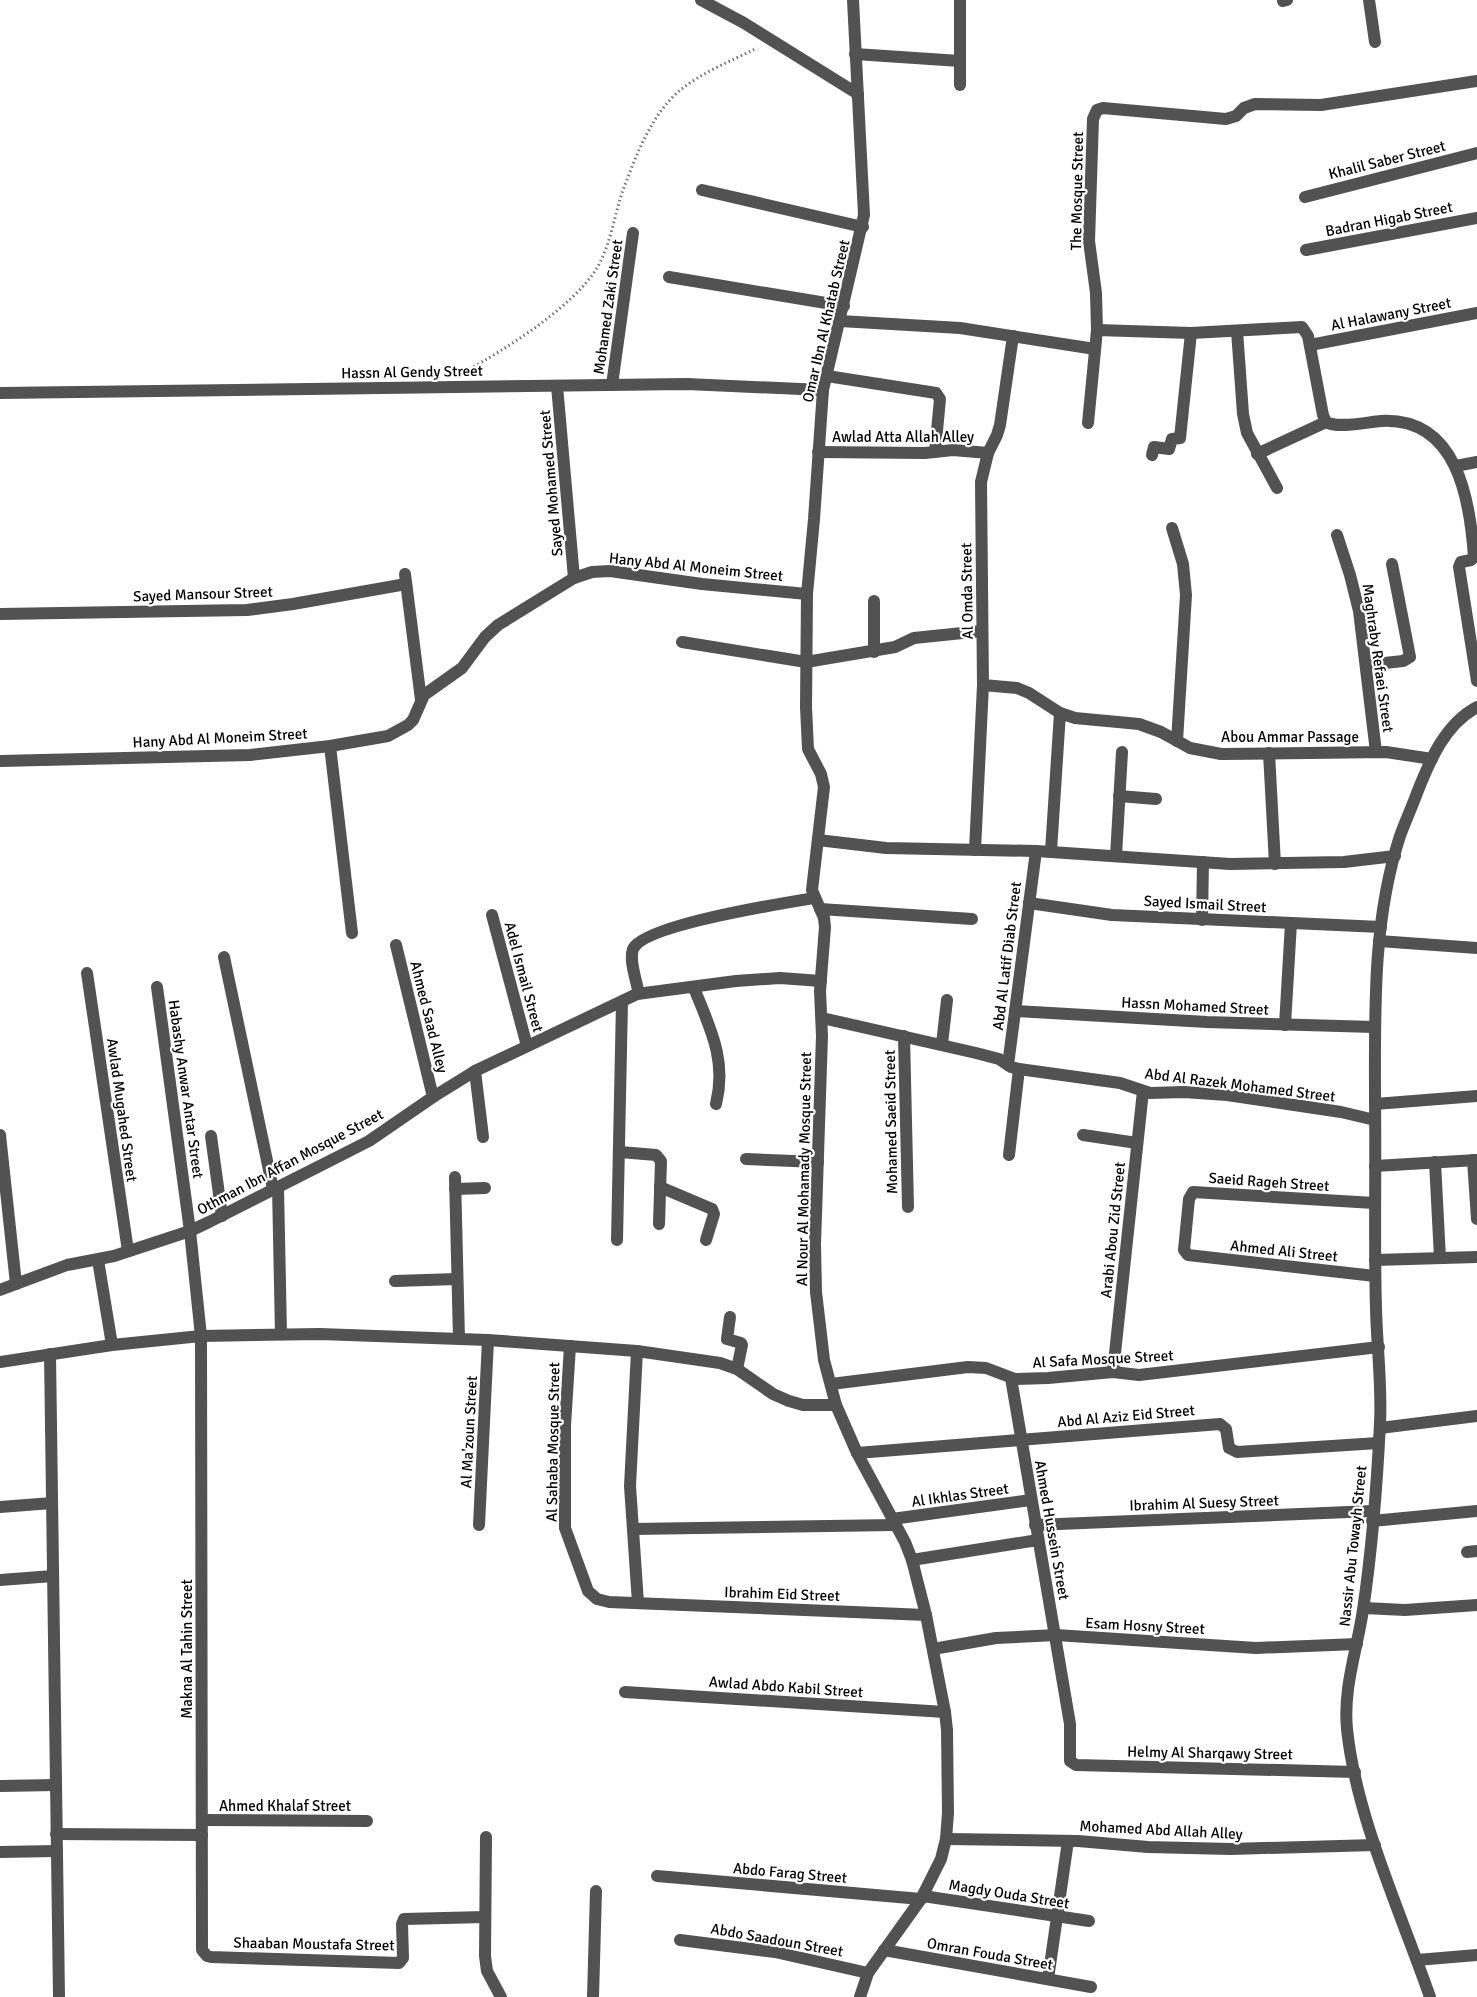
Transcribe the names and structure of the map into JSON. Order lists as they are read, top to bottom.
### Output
{
  "streets": {
    "street": [
      "Khalil Saber Street",
      "The Mosque Street",
      "Badran Higab Street",
      "Mohamed Zaki Street",
      "Al Halawany Street",
      "Omar Ibn Al Khatab Street",
      "Hassn Al Gendy Street",
      "Awlad Atta Allah Alley",
      "Sayed Mohamed Street",
      "Hany Abd Al Moneim Street",
      "Al Omda Street",
      "Sayed Mansour Street",
      "Maghraby Refaei Street",
      "Abou Ammar Passage",
      "Sayed Ismail Street",
      "Abd Al Latif Diab Street",
      "Adel Ismail Street",
      "Hassn Mohamed Street",
      "Ahmed Saad Alley",
      "Abd Al Razek Mohamed Street",
      "Habashy Anwar Antar Street",
      "Awlad Mugahed Street",
      "Mohamed Saeid Street",
      "Othman Ibn Affan Mosque Street",
      "Al Nour Al Mohamady Mosque Street",
      "Saeid Rageh Street",
      "Arabi Abou Zid Street",
      "Ahmed Ali Street",
      "Al Safa Mosque Street",
      "Abd Al Aziz Eid Street",
      "Al Ma'zoun Street",
      "Al Sahaba Mosque Street",
      "Al Ikhlas Street",
      "Ibrahim Al Suesy Street",
      "Ahmed Hussein Street",
      "Nassir Abu Towayh Street",
      "Ibrahim Eid Street",
      "Esam Hosny Street",
      "Makna Al Tahin Street",
      "Awlad Abdo Kabil Street",
      "Helmy Al Sharqawy Street",
      "Ahmed Khalaf Street",
      "Mohamed Abd Allah Alley",
      "Abdo Farag Street",
      "Magdy Ouda Street",
      "Abdo Saadoun Street",
      "Shaaban Moustafa Street",
      "Omran Fouda Street"
    ]
  },
  "crossings": [
    ["Mohamed Zaki Street", "Hassn Al Gendy Street"],
    ["Omar Ibn Al Khatab Street", "Hassn Al Gendy Street"],
    ["Omar Ibn Al Khatab Street", "Awlad Atta Allah Alley"],
    ["Omar Ibn Al Khatab Street", "Hany Abd Al Moneim Street"],
    ["Omar Ibn Al Khatab Street", "Al Nour Al Mohamady Mosque Street"],
    ["Hassn Al Gendy Street", "Sayed Mohamed Street"],
    ["Awlad Atta Allah Alley", "Al Omda Street"],
    ["Sayed Mohamed Street", "Hany Abd Al Moneim Street"],
    ["Hany Abd Al Moneim Street", "Sayed Mansour Street"],
    ["Al Omda Street", "Abou Ammar Passage"],
    ["Maghraby Refaei Street", "Abou Ammar Passage"],
    ["Abou Ammar Passage", "Nassir Abu Towayh Street"],
    ["Sayed Ismail Street", "Abd Al Latif Diab Street"],
    ["Sayed Ismail Street", "Nassir Abu Towayh Street"],
    ["Abd Al Latif Diab Street", "Hassn Mohamed Street"],
    ["Abd Al Latif Diab Street", "Abd Al Razek Mohamed Street"],
    ["Adel Ismail Street", "Othman Ibn Affan Mosque Street"],
    ["Hassn Mohamed Street", "Nassir Abu Towayh Street"],
    ["Ahmed Saad Alley", "Othman Ibn Affan Mosque Street"],
    ["Abd Al Razek Mohamed Street", "Mohamed Saeid Street"],
    ["Abd Al Razek Mohamed Street", "Al Nour Al Mohamady Mosque Street"],
    ["Abd Al Razek Mohamed Street", "Arabi Abou Zid Street"],
    ["Abd Al Razek Mohamed Street", "Nassir Abu Towayh Street"],
    ["Habashy Anwar Antar Street", "Othman Ibn Affan Mosque Street"],
    ["Habashy Anwar Antar Street", "Makna Al Tahin Street"],
    ["Awlad Mugahed Street", "Othman Ibn Affan Mosque Street"],
    ["Othman Ibn Affan Mosque Street", "Al Nour Al Mohamady Mosque Street"],
    ["Al Nour Al Mohamady Mosque Street", "Al Safa Mosque Street"],
    ["Al Nour Al Mohamady Mosque Street", "Abd Al Aziz Eid Street"],
    ["Al Nour Al Mohamady Mosque Street", "Al Ikhlas Street"],
    ["Al Nour Al Mohamady Mosque Street", "Ibrahim Eid Street"],
    ["Al Nour Al Mohamady Mosque Street", "Esam Hosny Street"],
    ["Al Nour Al Mohamady Mosque Street", "Awlad Abdo Kabil Street"],
    ["Al Nour Al Mohamady Mosque Street", "Mohamed Abd Allah Alley"],
    ["Al Nour Al Mohamady Mosque Street", "Abdo Farag Street"],
    ["Al Nour Al Mohamady Mosque Street", "Magdy Ouda Street"],
    ["Al Nour Al Mohamady Mosque Street", "Abdo Saadoun Street"],
    ["Al Nour Al Mohamady Mosque Street", "Omran Fouda Street"],
    ["Saeid Rageh Street", "Ahmed Ali Street"],
    ["Saeid Rageh Street", "Nassir Abu Towayh Street"],
    ["Arabi Abou Zid Street", "Al Safa Mosque Street"],
    ["Ahmed Ali Street", "Nassir Abu Towayh Street"],
    ["Al Safa Mosque Street", "Ahmed Hussein Street"],
    ["Al Safa Mosque Street", "Nassir Abu Towayh Street"],
    ["Abd Al Aziz Eid Street", "Ahmed Hussein Street"],
    ["Abd Al Aziz Eid Street", "Nassir Abu Towayh Street"],
    ["Al Sahaba Mosque Street", "Ibrahim Eid Street"],
    ["Al Ikhlas Street", "Ahmed Hussein Street"],
    ["Ibrahim Al Suesy Street", "Ahmed Hussein Street"],
    ["Ibrahim Al Suesy Street", "Nassir Abu Towayh Street"],
    ["Ahmed Hussein Street", "Esam Hosny Street"],
    ["Ahmed Hussein Street", "Helmy Al Sharqawy Street"],
    ["Nassir Abu Towayh Street", "Esam Hosny Street"],
    ["Nassir Abu Towayh Street", "Helmy Al Sharqawy Street"],
    ["Nassir Abu Towayh Street", "Mohamed Abd Allah Alley"],
    ["Makna Al Tahin Street", "Ahmed Khalaf Street"],
    ["Makna Al Tahin Street", "Shaaban Moustafa Street"],
    ["Abdo Farag Street", "Magdy Ouda Street"]
  ]
}
